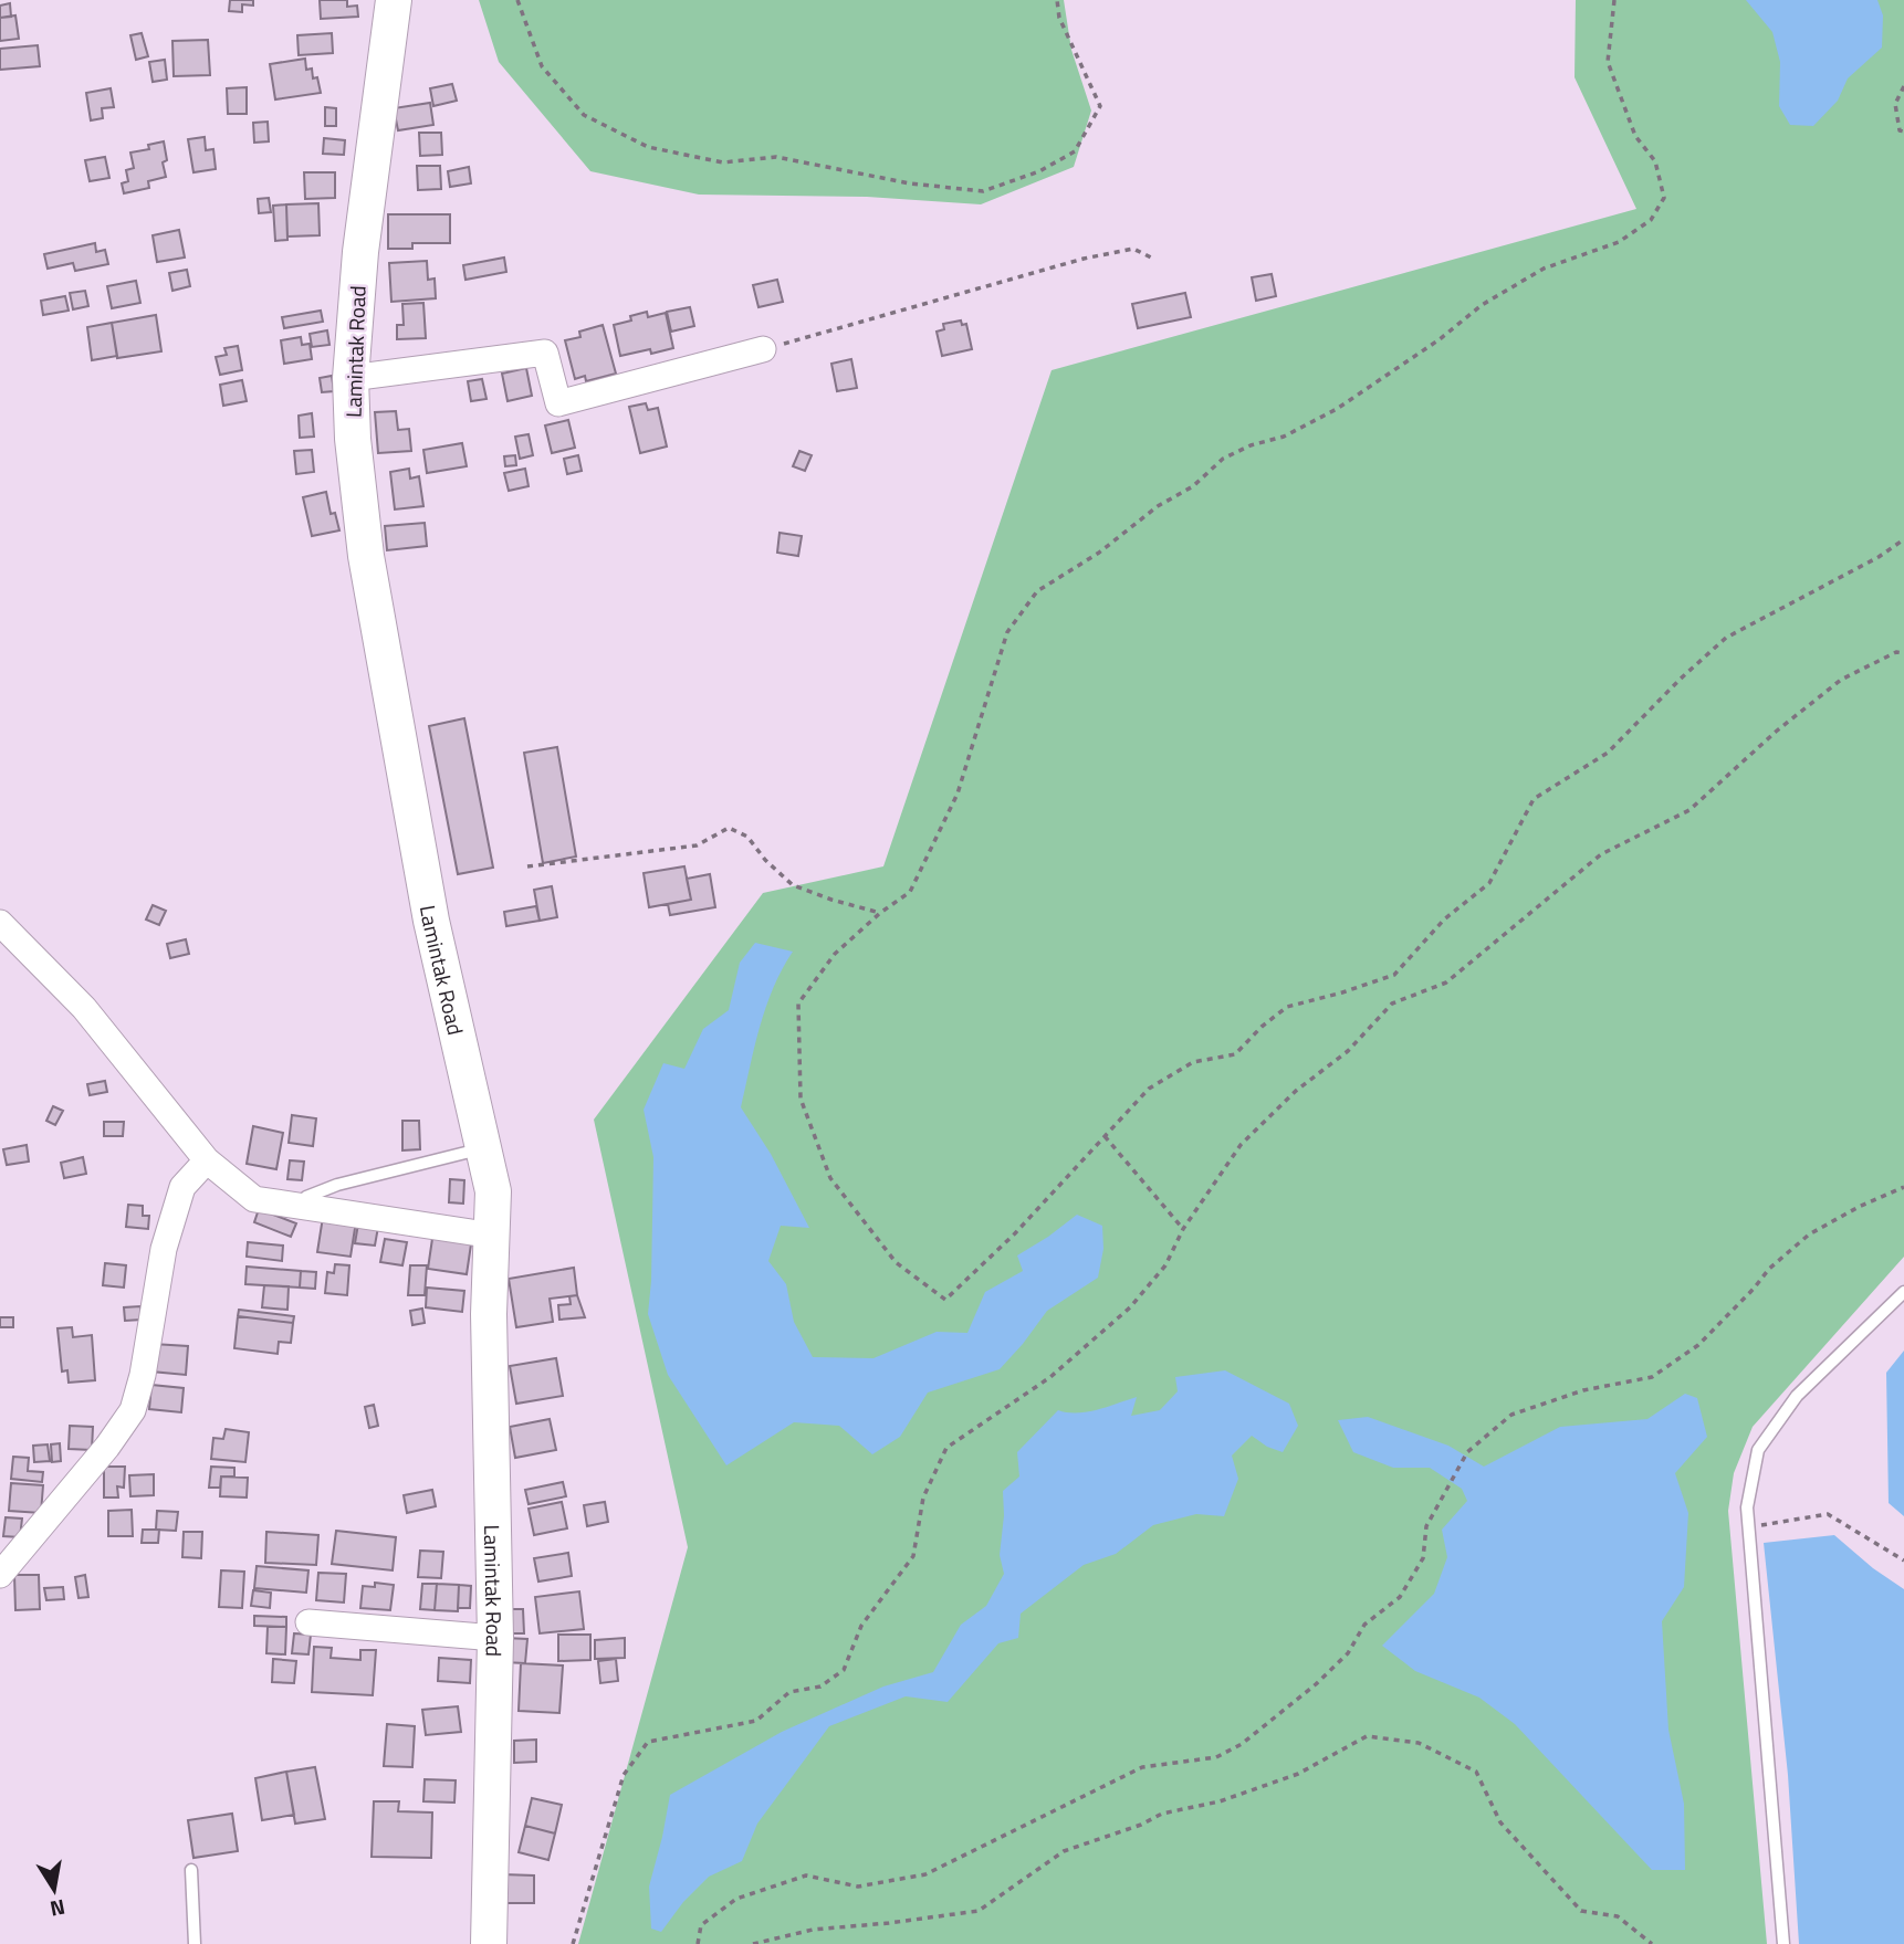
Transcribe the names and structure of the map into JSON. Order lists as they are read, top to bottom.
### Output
{
  "streets": {
    "main road": ["Lamintak Road"]
  },
  "north": "bottom"
}
